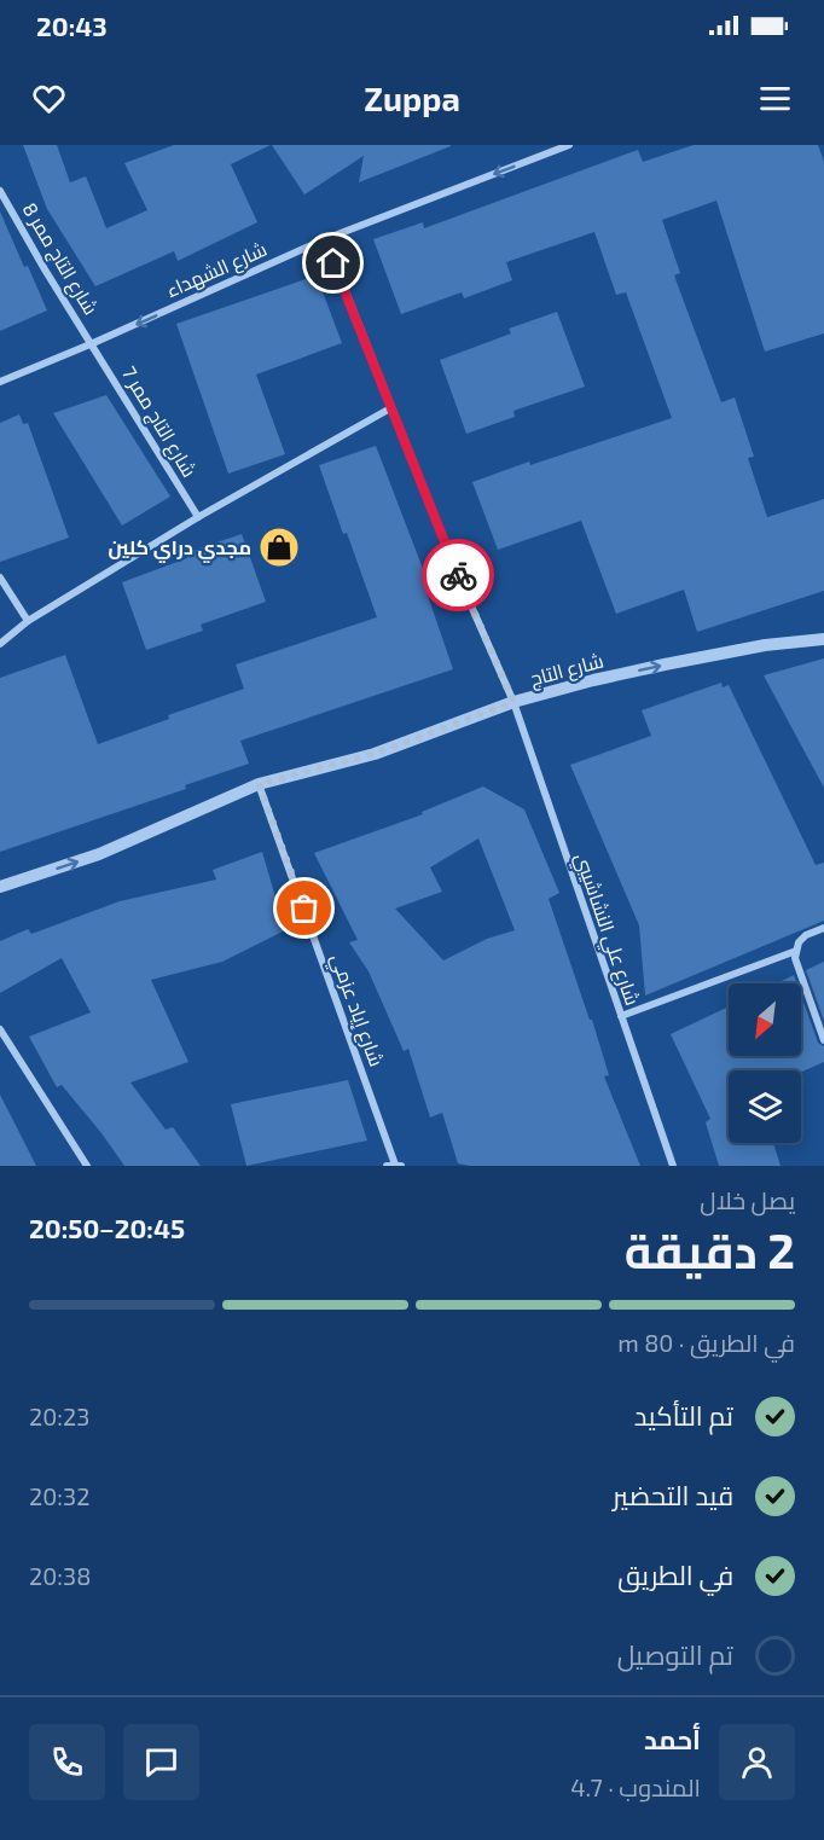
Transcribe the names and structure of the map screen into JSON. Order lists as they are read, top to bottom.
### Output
{
  "streets": {
    "street": [
      "شارع التاج ممر 8",
      "شارع الشهداء",
      "شارع التاج ممر 7",
      "شارع التاج",
      "شارع علي النشاشيبي",
      "شارع إياد عزمي"
    ]
  },
  "crossings": [
    ["شارع التاج ممر 8", "شارع الشهداء"],
    ["شارع التاج ممر 8", "شارع التاج ممر 7"],
    ["شارع الشهداء", "شارع التاج ممر 7"],
    ["شارع الشهداء", "شارع علي النشاشيبي"],
    ["شارع التاج", "شارع علي النشاشيبي"],
    ["شارع التاج", "شارع إياد عزمي"]
  ],
  "one_way": ["شارع الشهداء", "شارع التاج"],
  "places": {
    "shop": ["مجدي دراي كلين"]
  },
  "north": "bottom left",
  "page": {
    "status": "20:43",
    "header": "Zuppa",
    "heading": ["2 دقيقة", "يصل خلال", "20:45–20:50"],
    "panel": ["أحمد", "المندوب · 4.7"],
    "bar": "في الطريق · 80 m",
    "list": [
      ["تم التأكيد", "20:23"],
      ["قيد التحضير", "20:32"],
      ["في الطريق", "20:38"],
      "تم التوصيل"
    ]
  }
}
